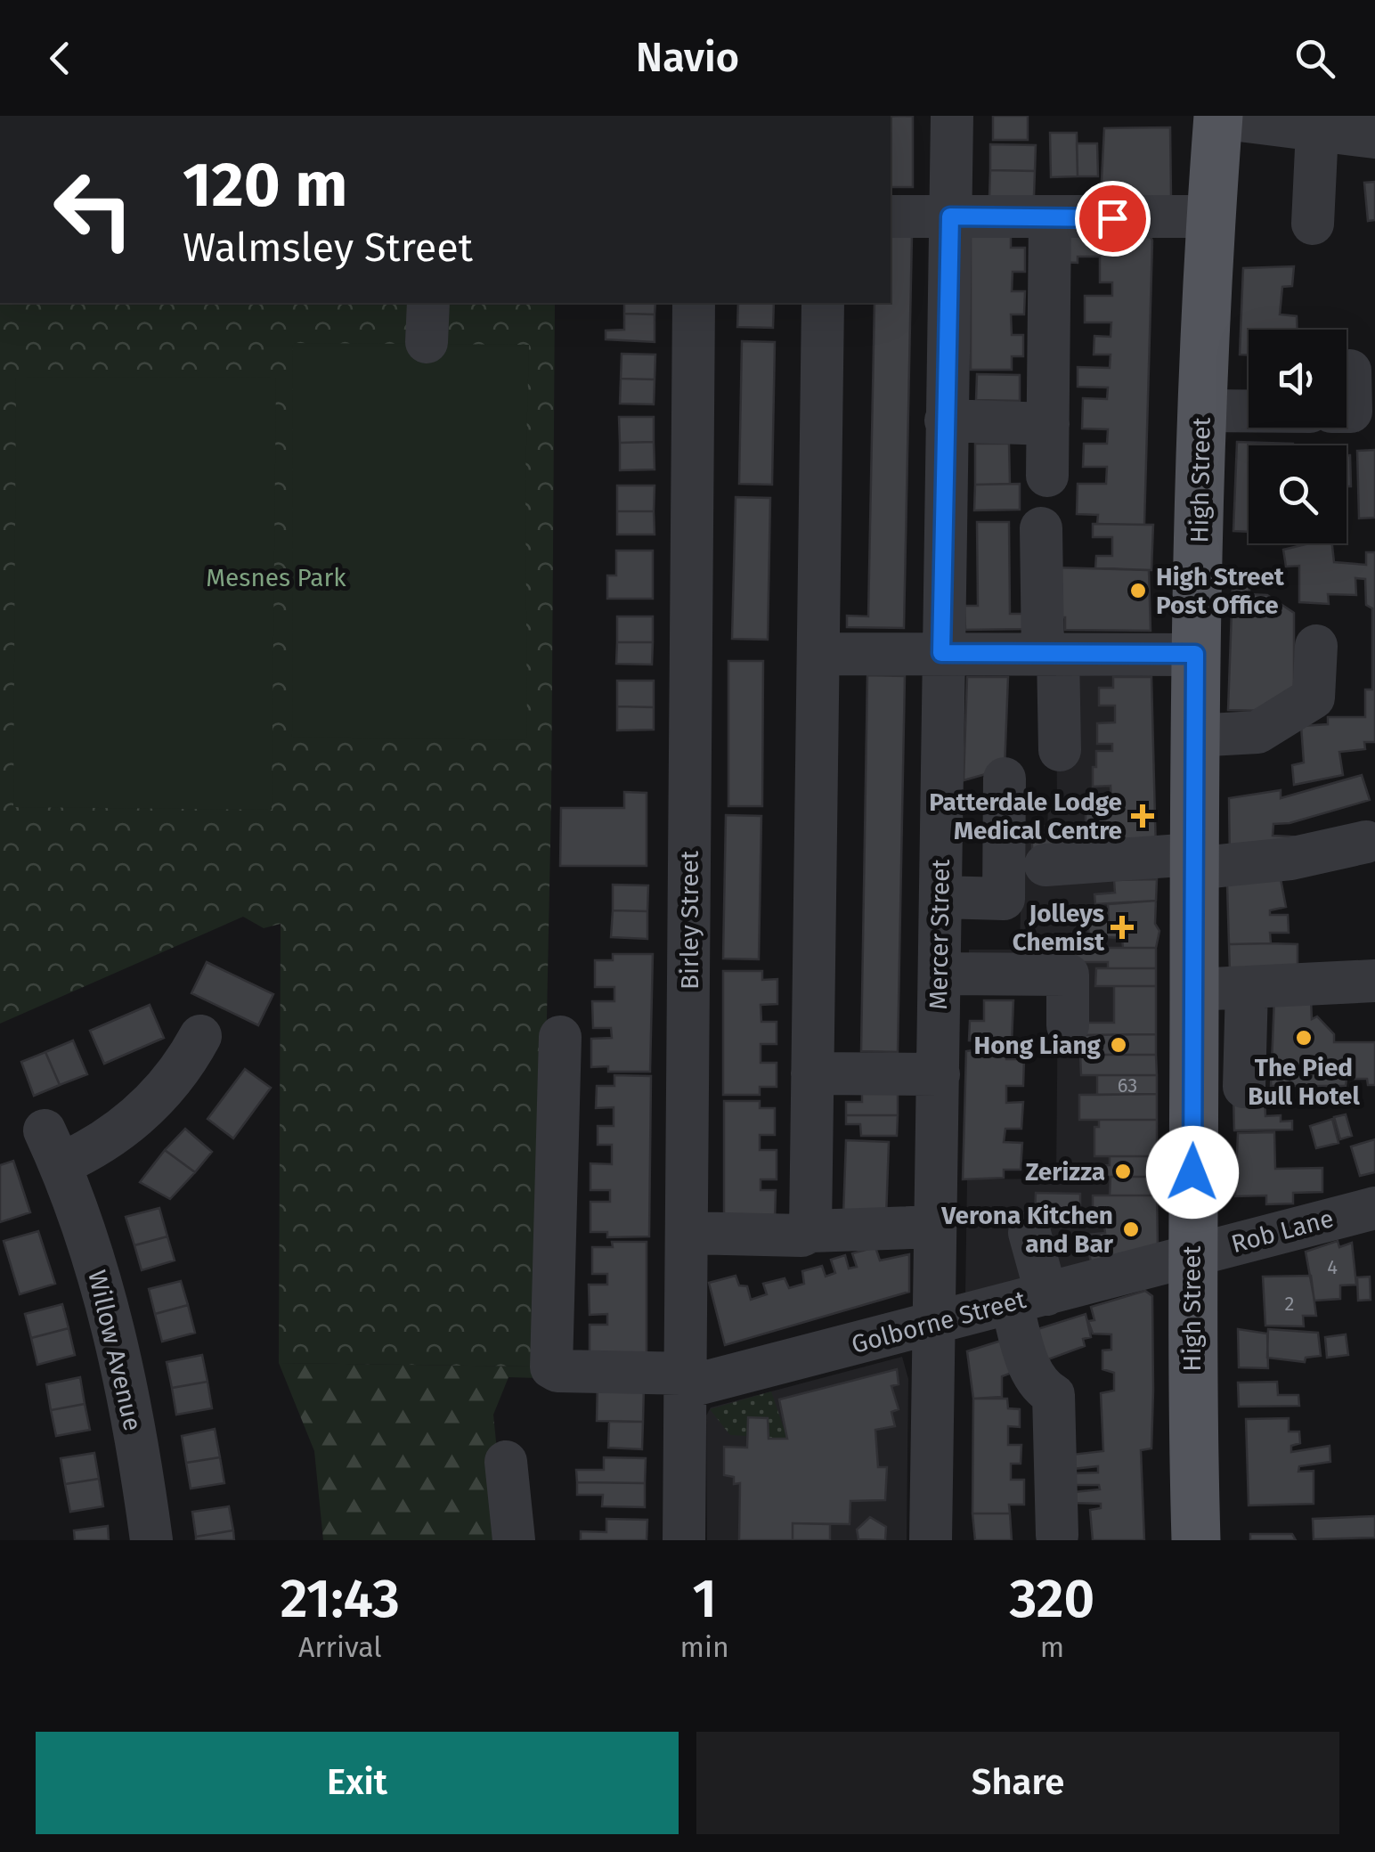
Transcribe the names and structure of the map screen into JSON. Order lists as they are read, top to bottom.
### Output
{
  "streets": {
    "main road": ["High Street"],
    "street": [
      "Birley Street",
      "Mercer Street",
      "Rob Lane",
      "Golborne Street",
      "Willow Avenue"
    ]
  },
  "crossings": [
    ["High Street", "Rob Lane"],
    ["High Street", "Golborne Street"],
    ["Birley Street", "Golborne Street"],
    ["Mercer Street", "Golborne Street"],
    ["Rob Lane", "Golborne Street"]
  ],
  "parks": ["Mesnes Park"],
  "places": {
    "other": [
      "High Street Post Office",
      "The Pied Bull Hotel",
      "Hong Liang",
      "Zerizza",
      "Verona Kitchen and Bar"
    ],
    "health": ["Patterdale Lodge Medical Centre", "Jolleys Chemist"]
  },
  "house_numbers": ["63", "4", "2"],
  "page": {
    "header": "Navio",
    "turn": ["120 m", "Walmsley Street"],
    "eta": [
      "21:43",
      "Arrival",
      "1",
      "min",
      "320",
      "m"
    ],
    "buttons": ["Exit", "Share"]
  }
}
